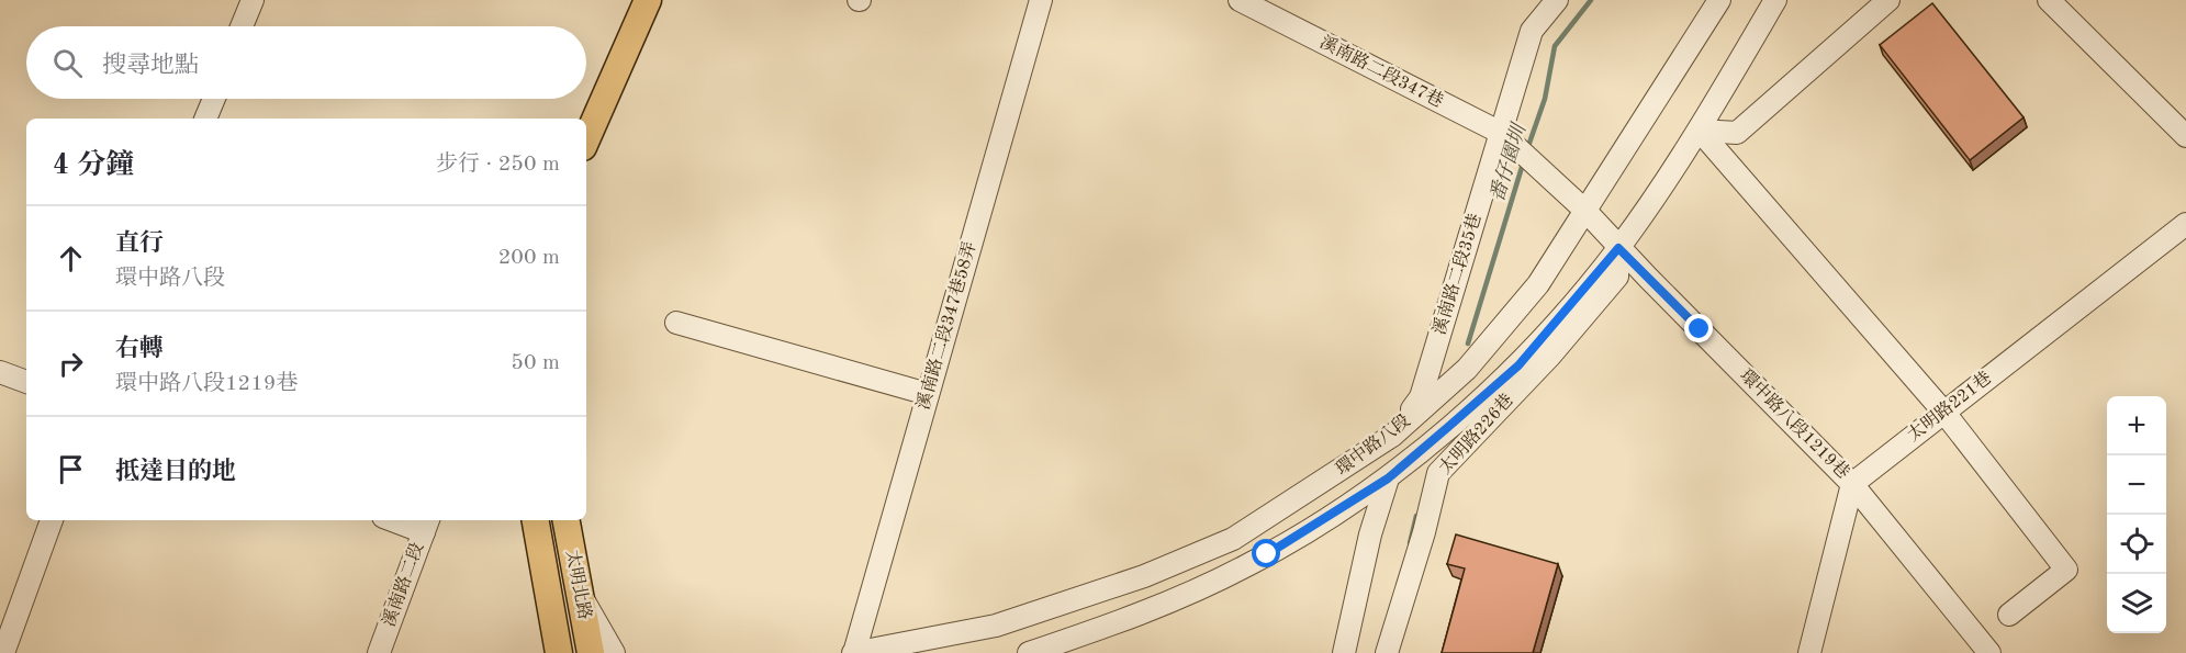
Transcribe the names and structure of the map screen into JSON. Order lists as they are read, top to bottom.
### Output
{
  "streets": {
    "main road": ["太明北路"],
    "street": [
      "溪南路二段347巷",
      "溪南路二段35巷",
      "溪南路二段347巷58弄",
      "太明路221巷",
      "環中路八段1219巷",
      "太明路226巷",
      "環中路八段",
      "溪南路二段"
    ]
  },
  "crossings": [
    ["溪南路二段347巷", "溪南路二段35巷"],
    ["溪南路二段347巷", "環中路八段1219巷"],
    ["溪南路二段347巷", "環中路八段"],
    ["溪南路二段35巷", "環中路八段"],
    ["溪南路二段347巷58弄", "環中路八段"],
    ["太明路221巷", "環中路八段1219巷"],
    ["環中路八段1219巷", "太明路226巷"],
    ["環中路八段1219巷", "環中路八段"],
    ["太明路226巷", "環中路八段"]
  ],
  "water": ["番仔園圳"],
  "page": {
    "search": "搜尋地點",
    "heading": ["4 分鐘", "步行 · 250 m"],
    "list": [
      ["直行", "環中路八段", "200 m"],
      ["右轉", "環中路八段1219巷", "50 m"],
      "抵達目的地"
    ],
    "map_buttons": ["+", "−"]
  }
}
